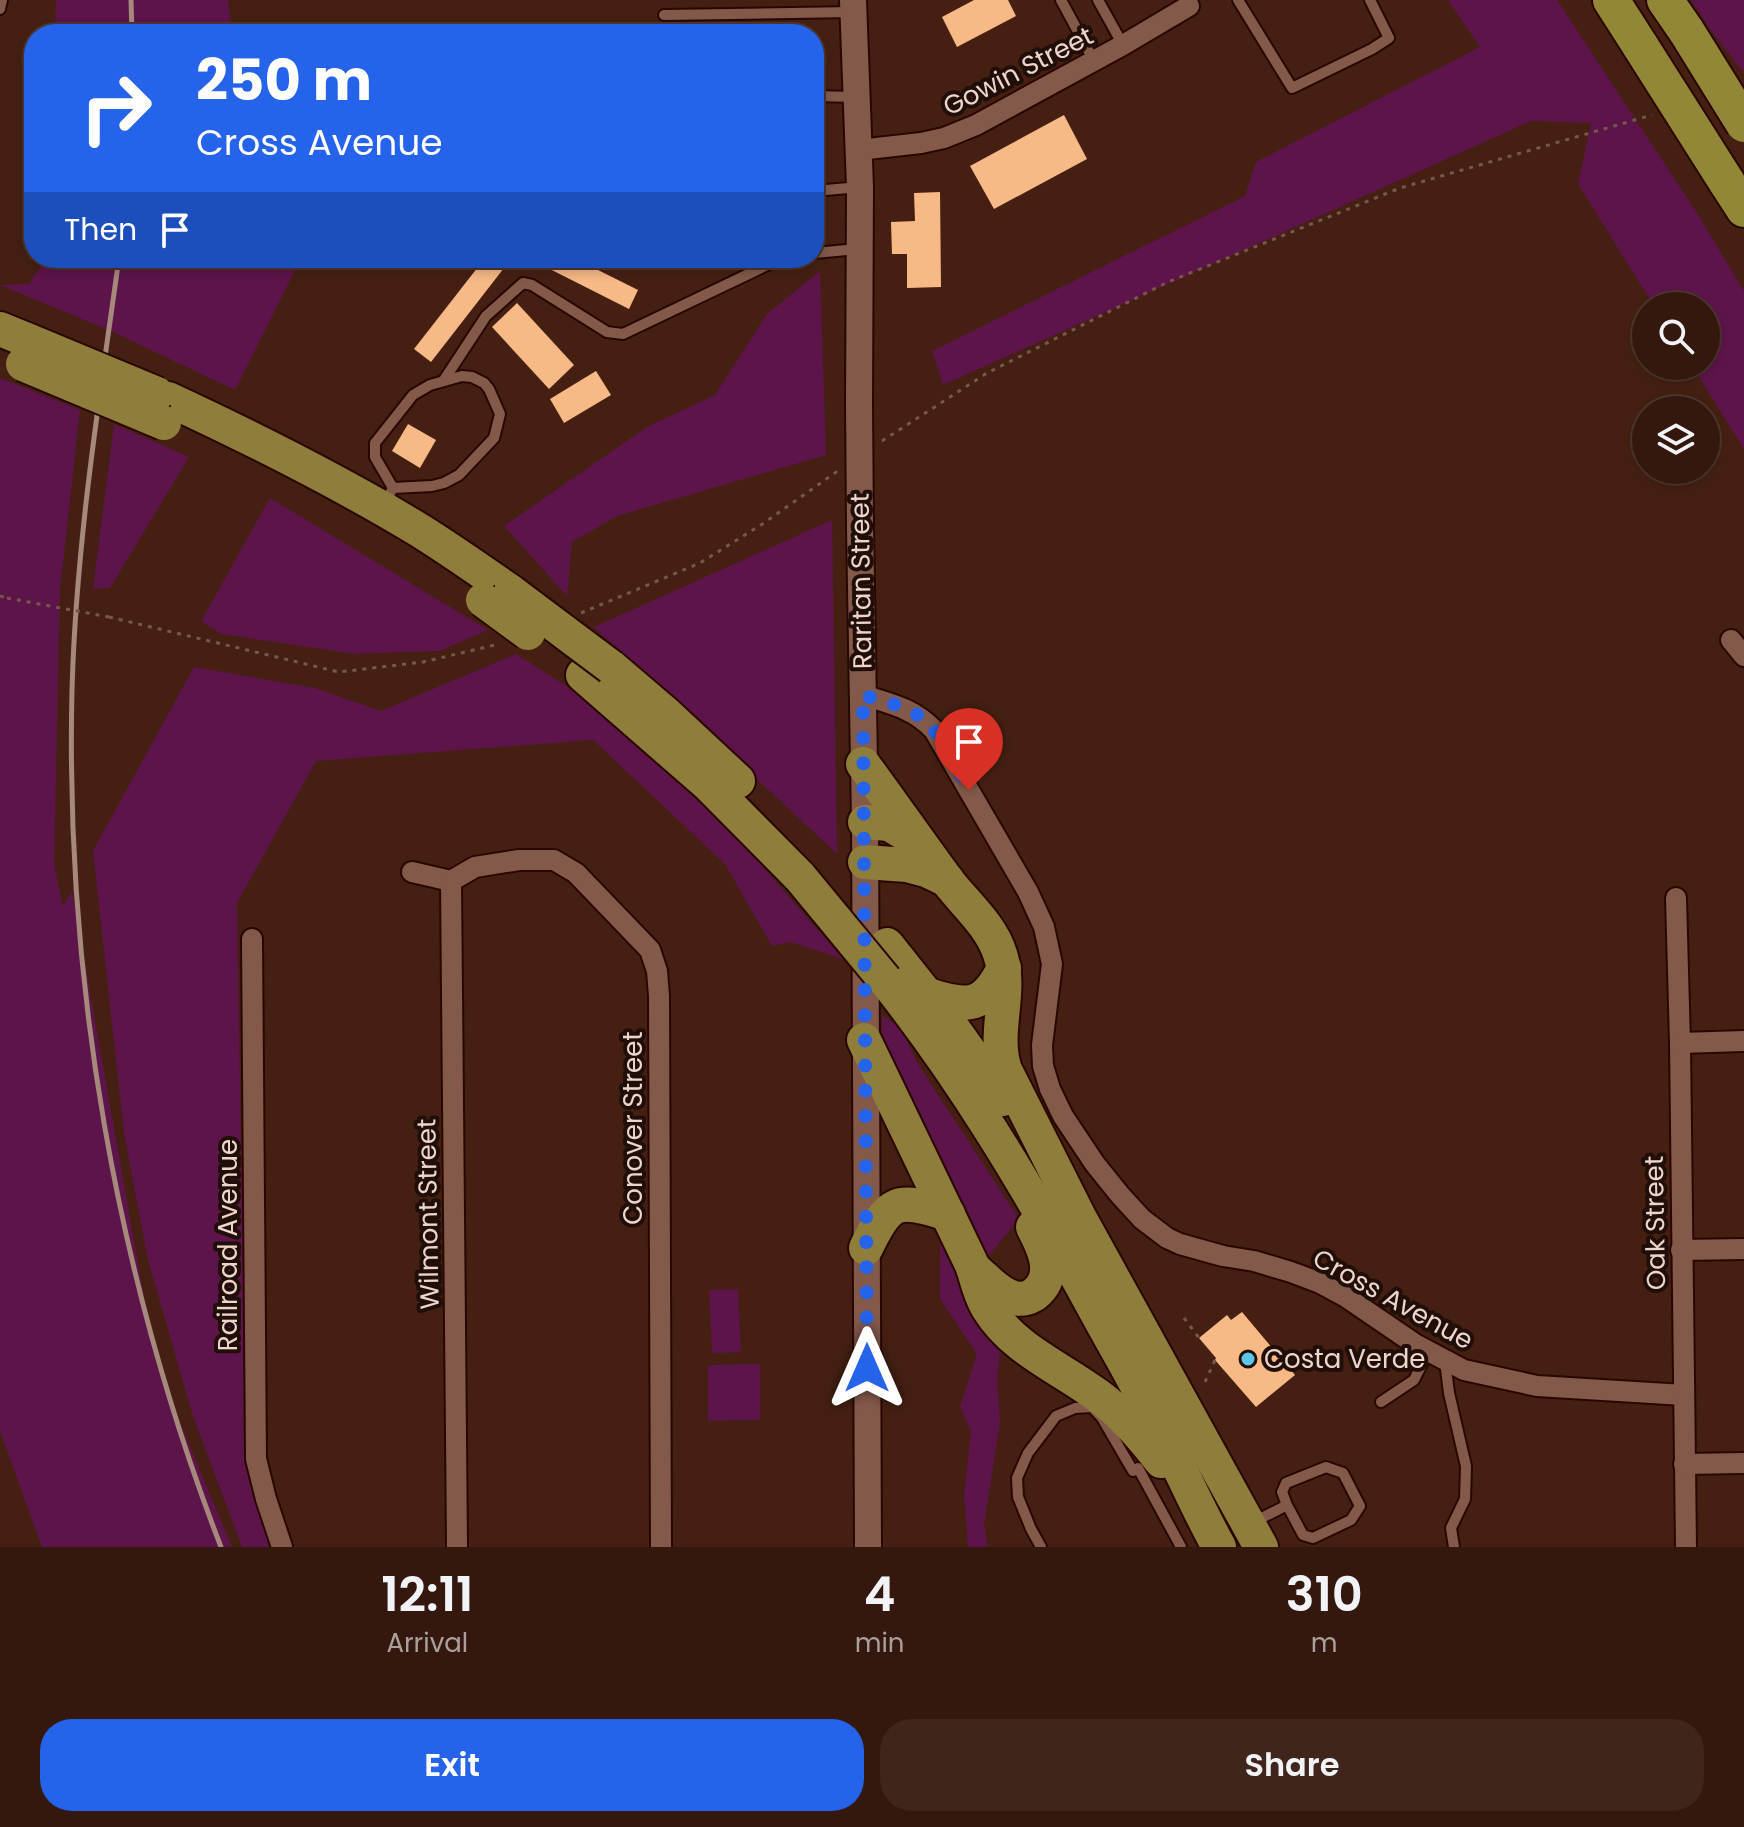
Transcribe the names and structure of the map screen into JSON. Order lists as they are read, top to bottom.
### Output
{
  "streets": {
    "street": [
      "Gowin Street",
      "Raritan Street",
      "Conover Street",
      "Wilmont Street",
      "Oak Street",
      "Railroad Avenue",
      "Cross Avenue"
    ]
  },
  "crossings": [
    ["Gowin Street", "Raritan Street"],
    ["Raritan Street", "Cross Avenue"],
    ["Conover Street", "Wilmont Street"],
    ["Oak Street", "Cross Avenue"]
  ],
  "places": ["Costa Verde"],
  "page": {
    "turn": ["250 m", "Cross Avenue"],
    "then": "Then",
    "eta": [
      "12:11",
      "Arrival",
      "4",
      "min",
      "310",
      "m"
    ],
    "buttons": ["Exit", "Share"]
  }
}
